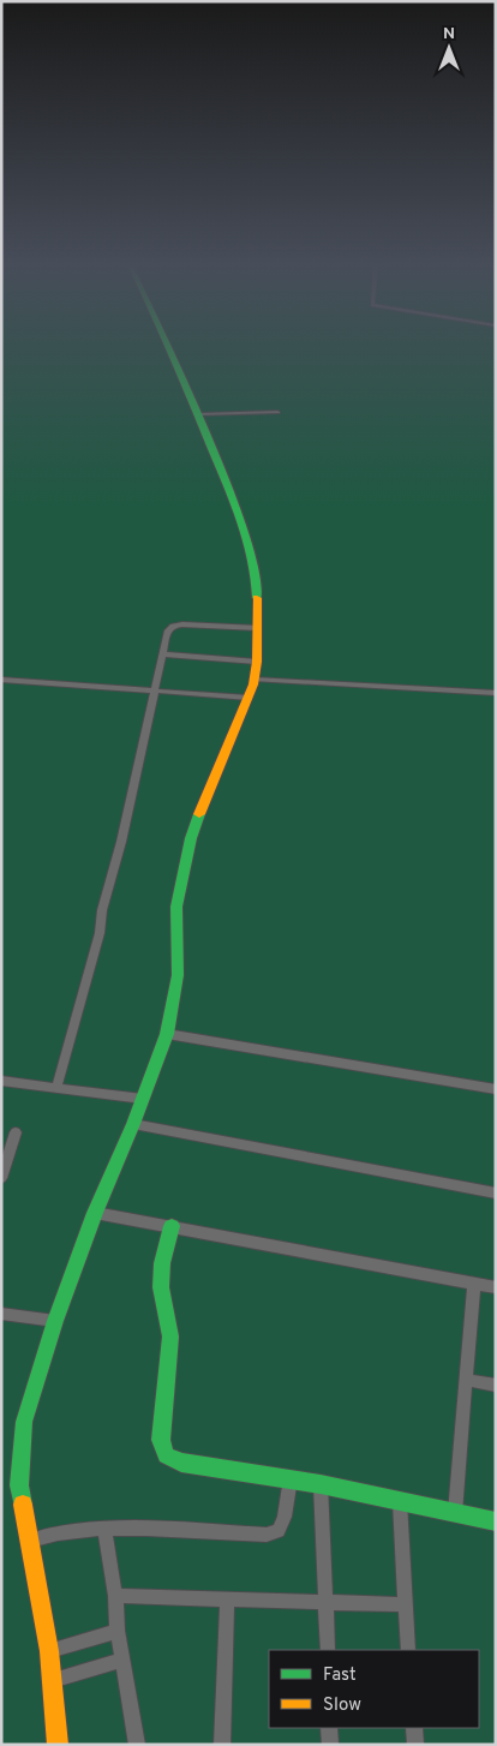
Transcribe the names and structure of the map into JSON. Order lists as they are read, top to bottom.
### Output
{
  "legend": ["Fast", "Slow"],
  "north": "top"
}
